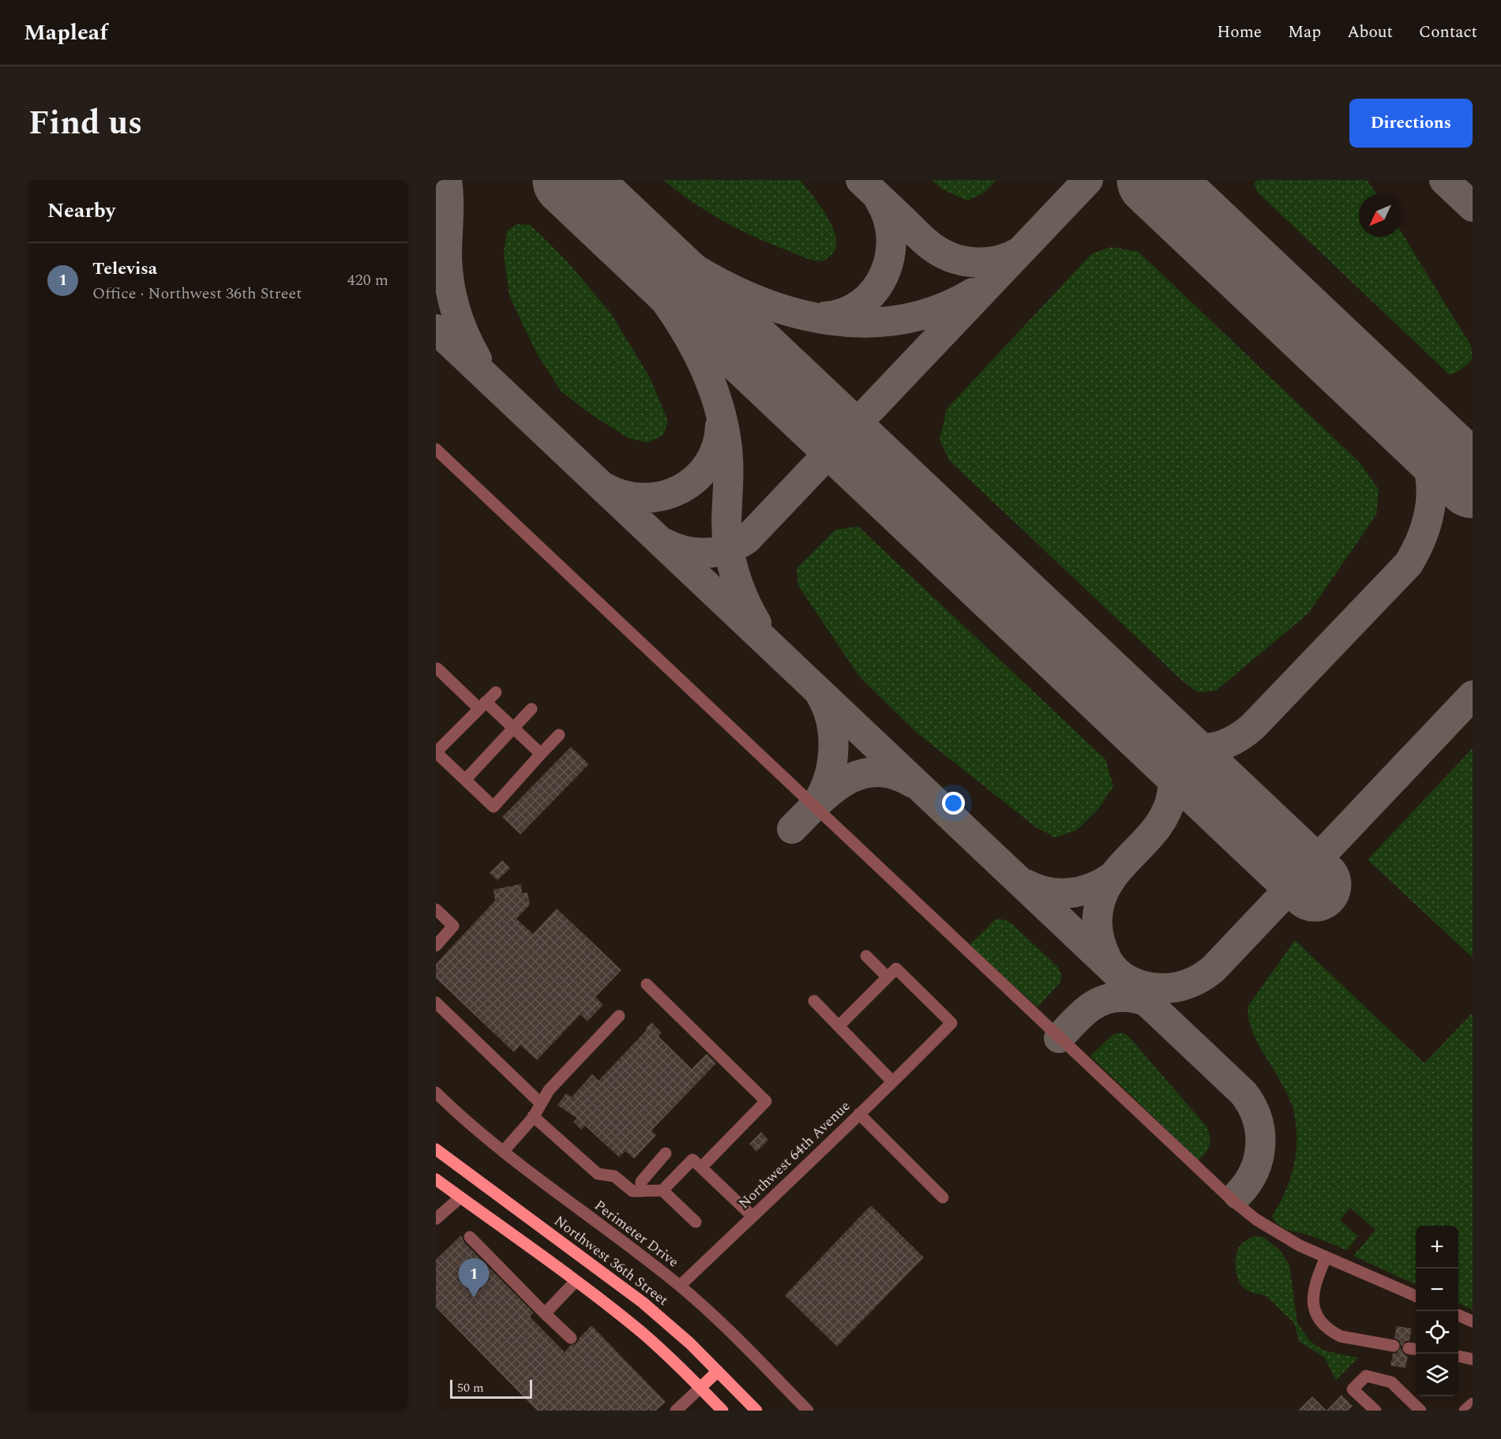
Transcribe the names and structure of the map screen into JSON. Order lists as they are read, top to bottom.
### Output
{
  "streets": {
    "main road": ["Northwest 36th Street"],
    "street": ["Northwest 64th Avenue", "Perimeter Drive"]
  },
  "crossings": [
    ["Northwest 64th Avenue", "Perimeter Drive"]
  ],
  "scale_bar": "50 m",
  "north": "bottom left",
  "page": {
    "header": "Mapleaf",
    "nav": [
      "Home",
      "Map",
      "About",
      "Contact"
    ],
    "title": "Find us",
    "buttons": "Directions",
    "heading": "Nearby",
    "list": [
      {
        "mark": "1",
        "name": "Televisa",
        "note": "Office · Northwest 36th Street",
        "value": "420 m"
      }
    ],
    "map_buttons": ["+", "−"],
    "pins": "1",
    "scale": "50 m"
  }
}
